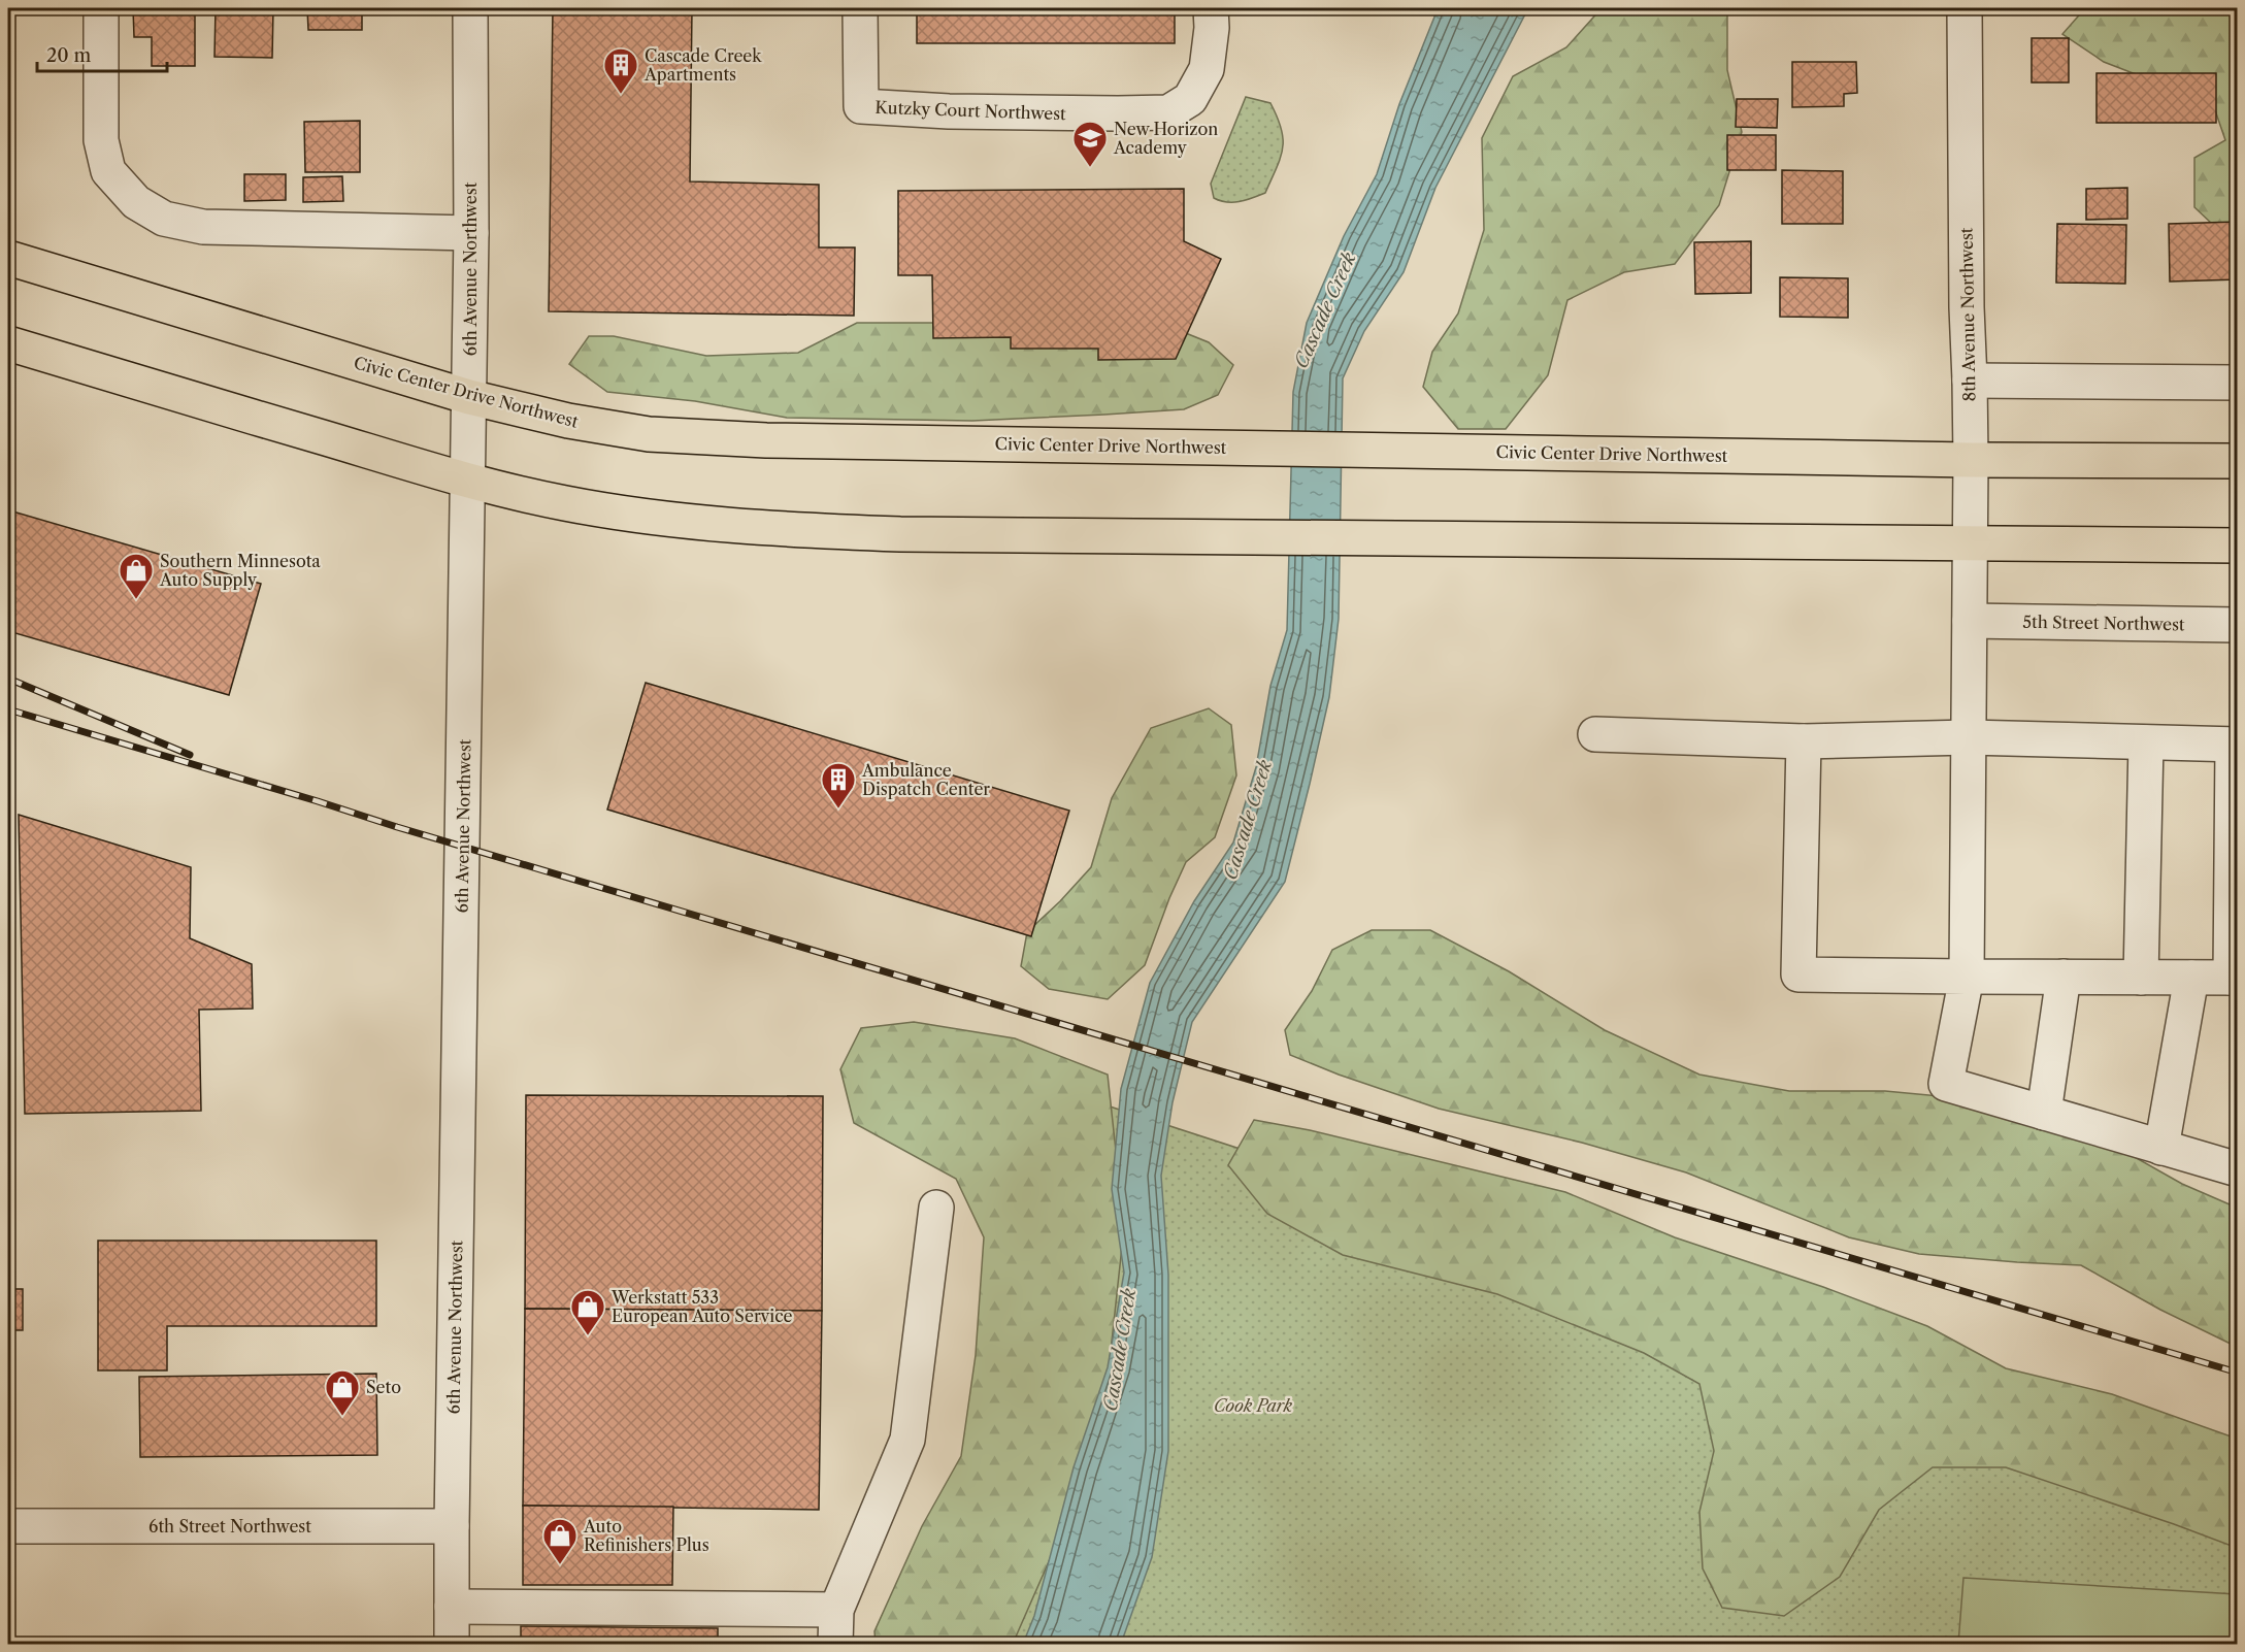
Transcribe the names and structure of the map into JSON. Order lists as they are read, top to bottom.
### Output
{
  "streets": {
    "main road": ["Civic Center Drive Northwest"],
    "street": [
      "Kutzky Court Northwest",
      "6th Avenue Northwest",
      "8th Avenue Northwest",
      "5th Street Northwest",
      "6th Street Northwest"
    ]
  },
  "crossings": [
    ["6th Avenue Northwest", "Civic Center Drive Northwest"],
    ["6th Avenue Northwest", "6th Street Northwest"],
    ["8th Avenue Northwest", "Civic Center Drive Northwest"],
    ["8th Avenue Northwest", "5th Street Northwest"]
  ],
  "water": ["Cascade Creek"],
  "parks": ["Cook Park"],
  "places": {
    "building": ["Cascade Creek Apartments", "Ambulance Dispatch Center"],
    "school or university": ["New Horizon Academy"],
    "shop": [
      "Southern Minnesota Auto Supply",
      "Werkstatt 533 European Auto Service",
      "Seto",
      "Auto Refinishers Plus"
    ]
  },
  "scale_bar": "20 m"
}
